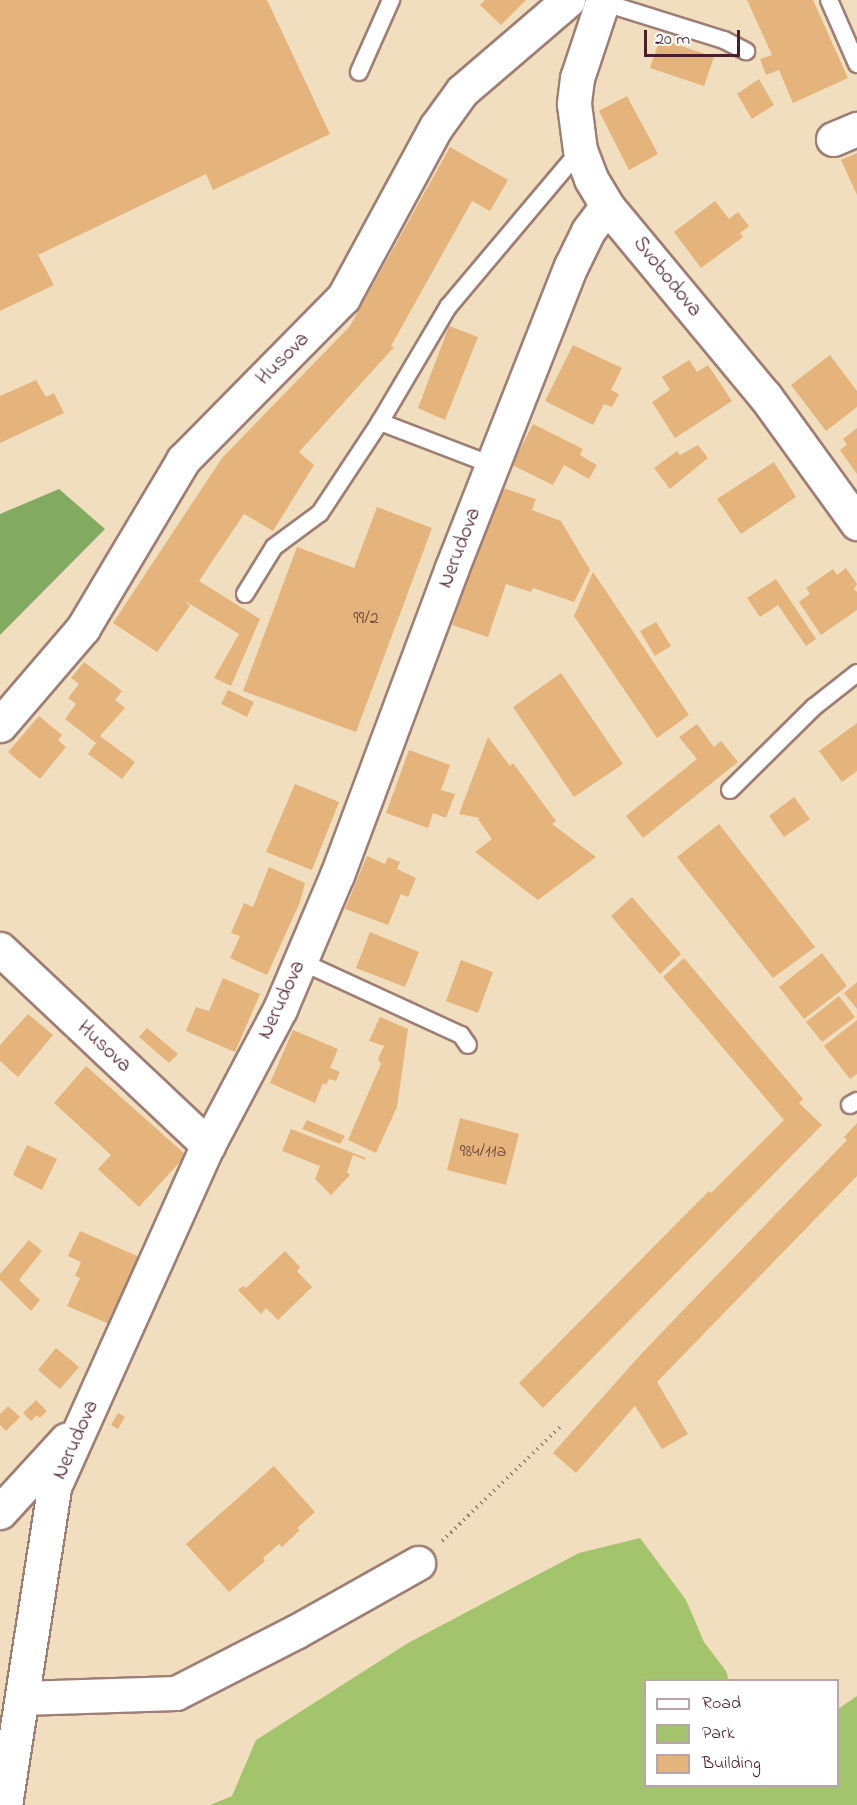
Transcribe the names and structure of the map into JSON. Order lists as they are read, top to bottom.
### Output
{
  "streets": {
    "street": ["Svobodova", "Husova", "Nerudova"]
  },
  "crossings": [
    ["Svobodova", "Nerudova"],
    ["Husova", "Nerudova"]
  ],
  "house_numbers": ["99/2", "984/11a"],
  "legend": ["Road", "Park", "Building"],
  "scale_bar": "20 m"
}
